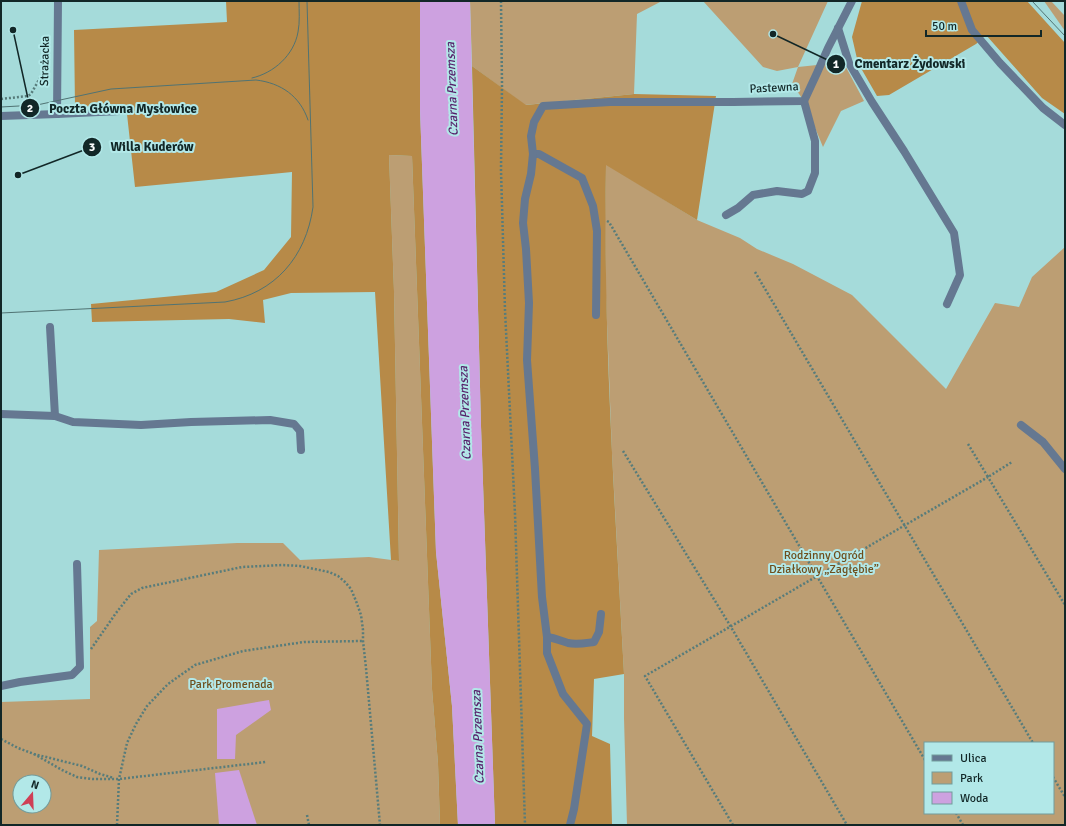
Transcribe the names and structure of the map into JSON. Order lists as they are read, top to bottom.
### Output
{
  "streets": {
    "street": ["Strażacka", "Pastewna"]
  },
  "water": ["Czarna Przemsza"],
  "parks": ["Rodzinny Ogród Działkowy „Zagłębie”", "Park Promenada"],
  "places": ["Poczta Główna Mysłowice", "Cmentarz Żydowski", "Willa Kuderów"],
  "legend": ["Ulica", "Park", "Woda"],
  "scale_bar": "50 m",
  "north": "top"
}
